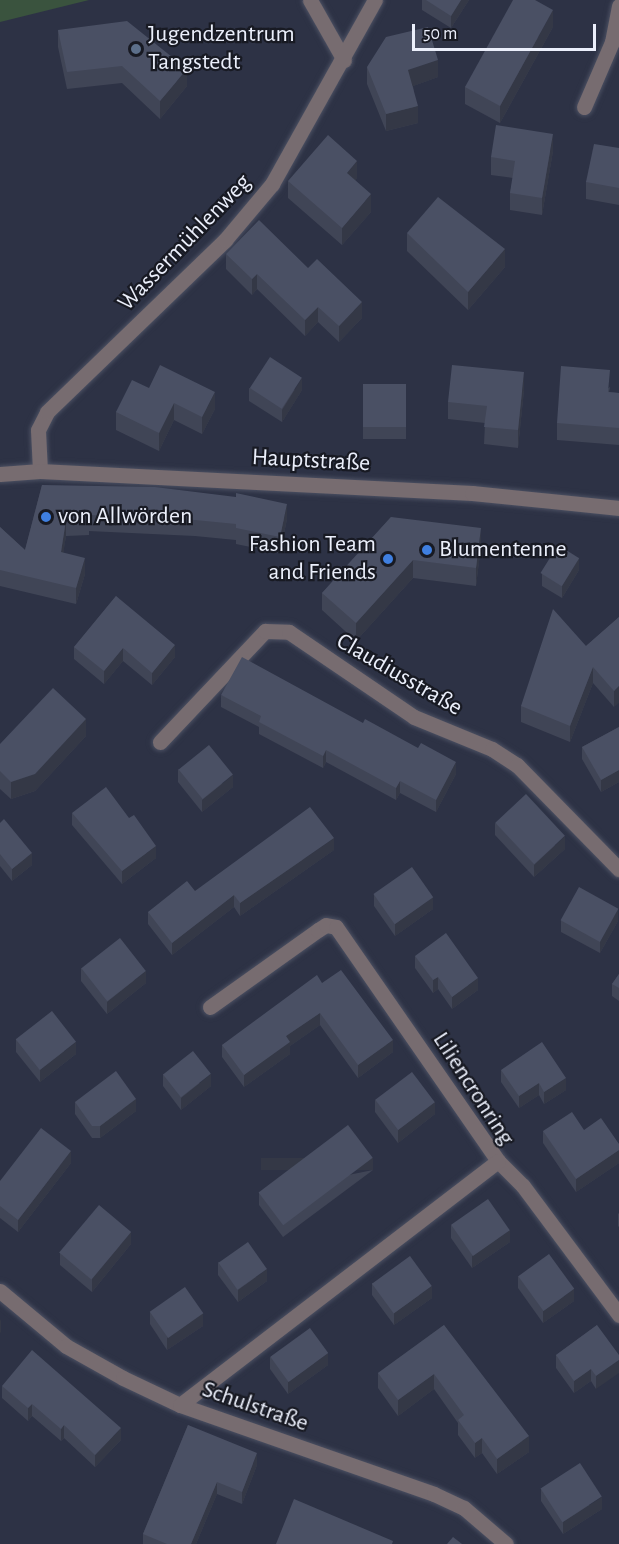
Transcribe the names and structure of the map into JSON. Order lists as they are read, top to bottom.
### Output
{
  "streets": {
    "street": [
      "Wassermühlenweg",
      "Hauptstraße",
      "Claudiusstraße",
      "Liliencronring",
      "Schulstraße"
    ]
  },
  "crossings": [
    ["Wassermühlenweg", "Hauptstraße"],
    ["Liliencronring", "Schulstraße"]
  ],
  "places": [
    "Jugendzentrum Tangstedt",
    "von Allwörden",
    "Blumentenne",
    "Fashion Team and Friends"
  ],
  "scale_bar": "50 m"
}
